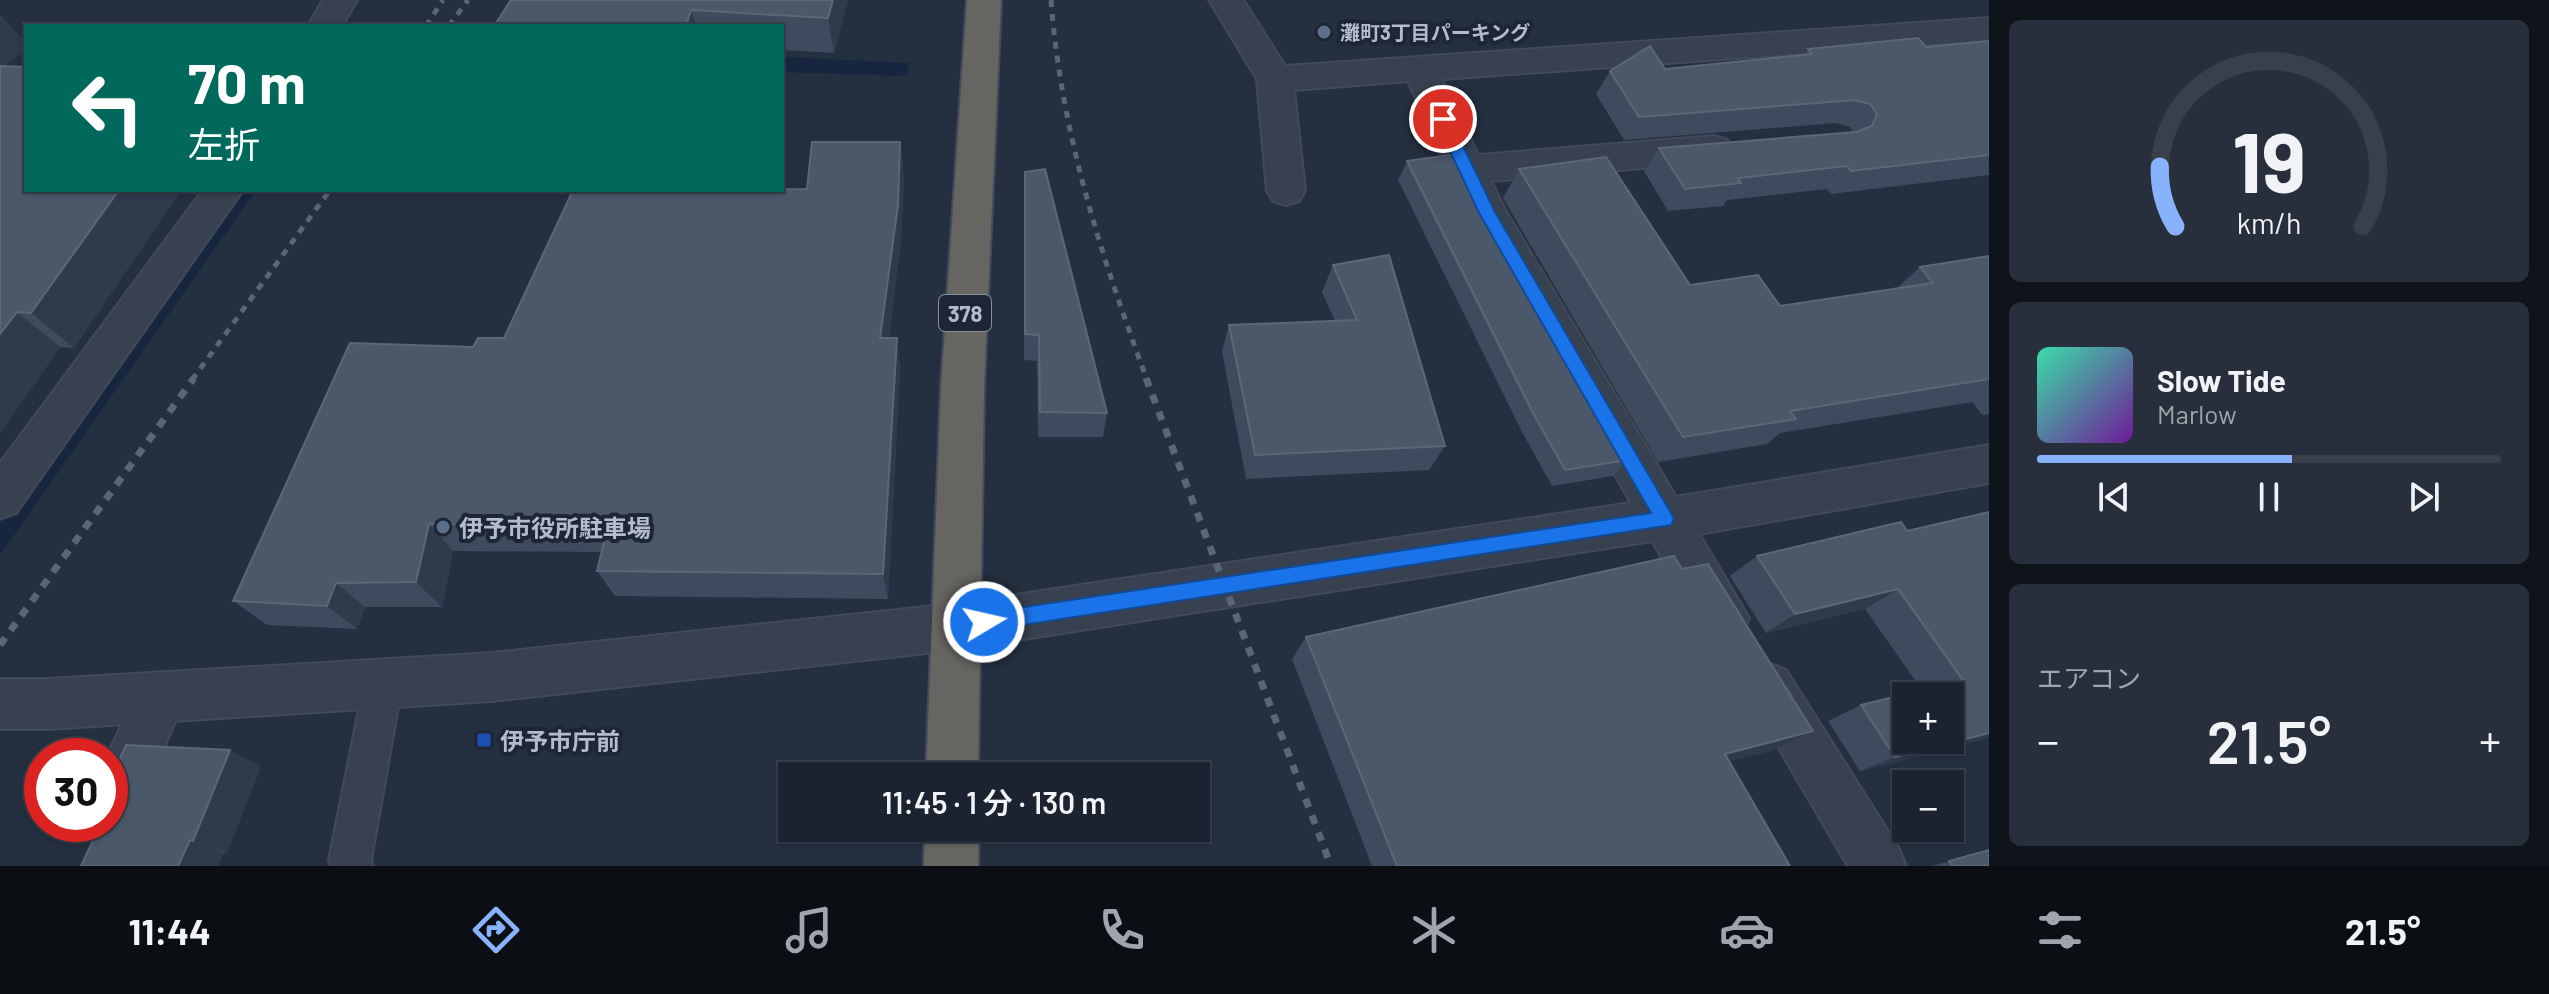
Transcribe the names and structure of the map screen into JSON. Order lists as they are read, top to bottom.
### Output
{
  "streets": {
    "highway": ["378"]
  },
  "places": {
    "other": ["灘町3丁目パーキング", "伊予市役所駐車場"],
    "transit": ["伊予市庁前"]
  },
  "page": {
    "turn": ["70 m", "左折"],
    "song": ["Slow Tide", "Marlow"],
    "tile": "エアコン",
    "map_buttons": ["+", "−"],
    "heat": ["−", "21.5°", "+"],
    "limit": "30",
    "trip": "11:45 · 1 分 · 130 m",
    "tabs": ["11:44", "21.5°"],
    "gauge": ["19", "km/h"]
  }
}
